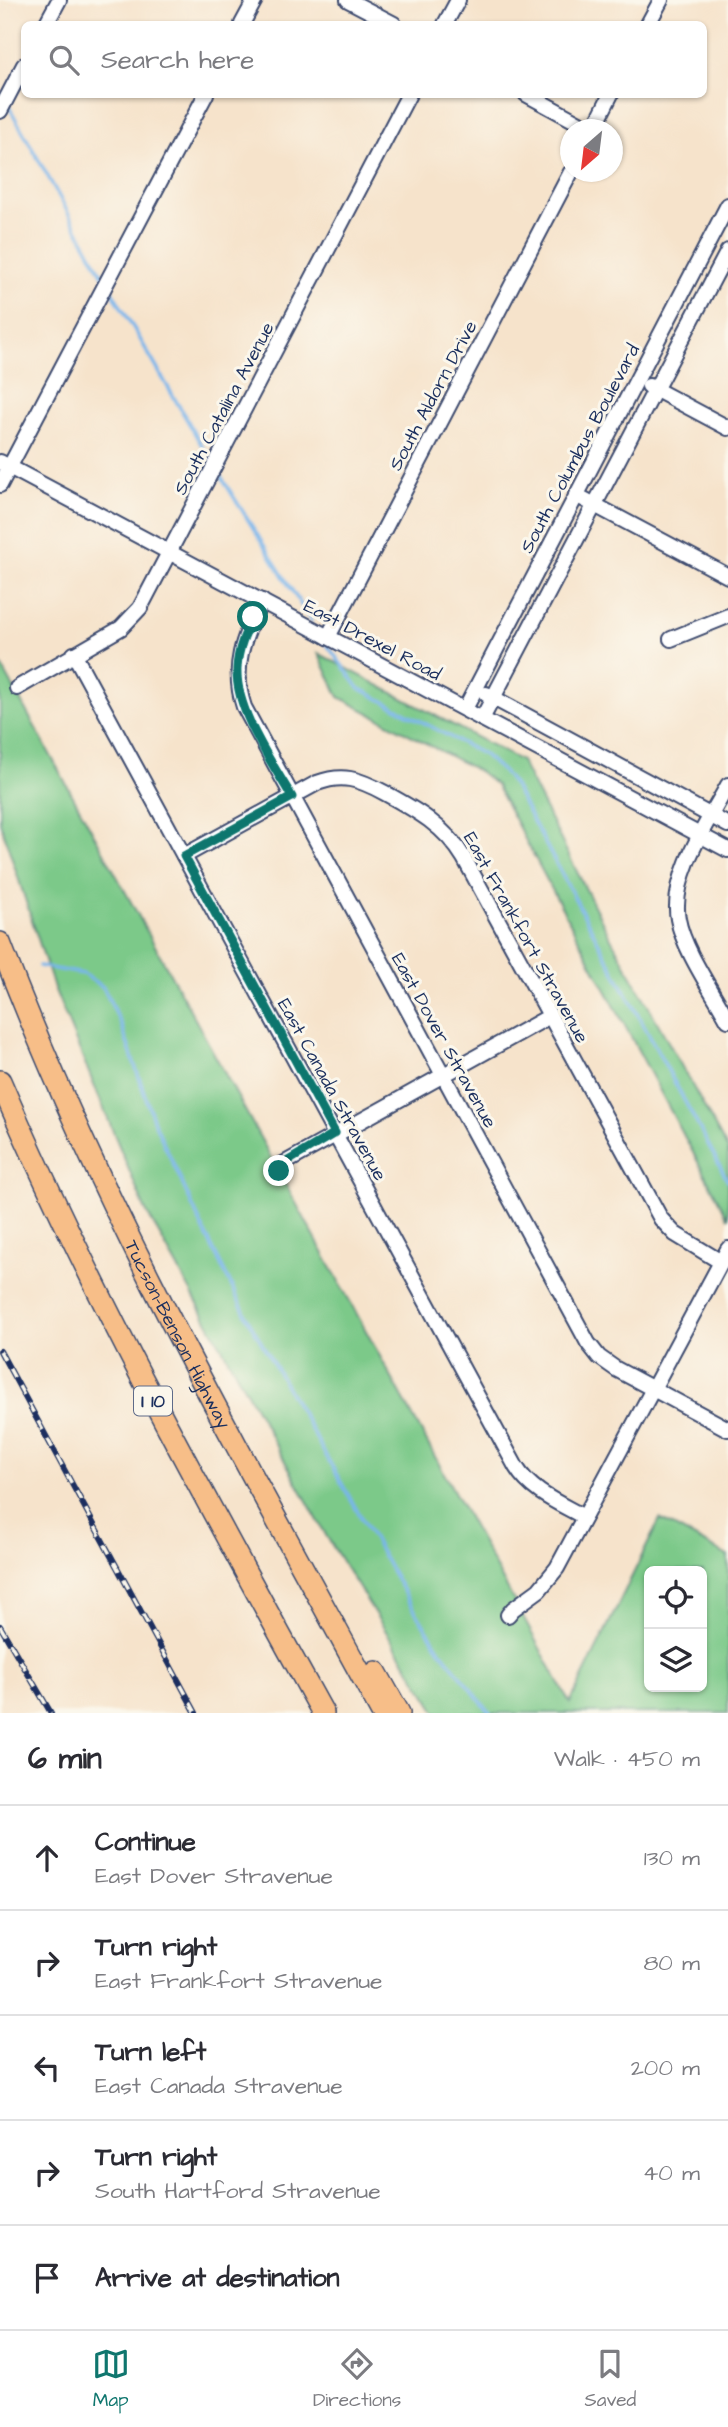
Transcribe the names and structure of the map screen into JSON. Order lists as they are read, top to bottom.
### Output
{
  "streets": {
    "highway": ["Tucson–Benson Highway", "I 10"],
    "street": [
      "South Aldorn Drive",
      "South Catalina Avenue",
      "South Columbus Boulevard",
      "East Drexel Road",
      "East Frankfort Stravenue",
      "East Dover Stravenue",
      "East Canada Stravenue"
    ]
  },
  "crossings": [
    ["South Aldorn Drive", "East Drexel Road"],
    ["South Catalina Avenue", "East Drexel Road"],
    ["South Catalina Avenue", "East Canada Stravenue"],
    ["South Columbus Boulevard", "East Drexel Road"],
    ["East Drexel Road", "East Dover Stravenue"],
    ["East Frankfort Stravenue", "East Dover Stravenue"],
    ["East Frankfort Stravenue", "East Canada Stravenue"]
  ],
  "north": "bottom left",
  "page": {
    "search": "Search here",
    "heading": ["6 min", "Walk · 450 m"],
    "list": [
      ["Continue", "East Dover Stravenue", "130 m"],
      ["Turn right", "East Frankfort Stravenue", "80 m"],
      ["Turn left", "East Canada Stravenue", "200 m"],
      ["Turn right", "South Hartford Stravenue", "40 m"],
      "Arrive at destination"
    ],
    "nav": ["Map", "Directions", "Saved"]
  }
}
